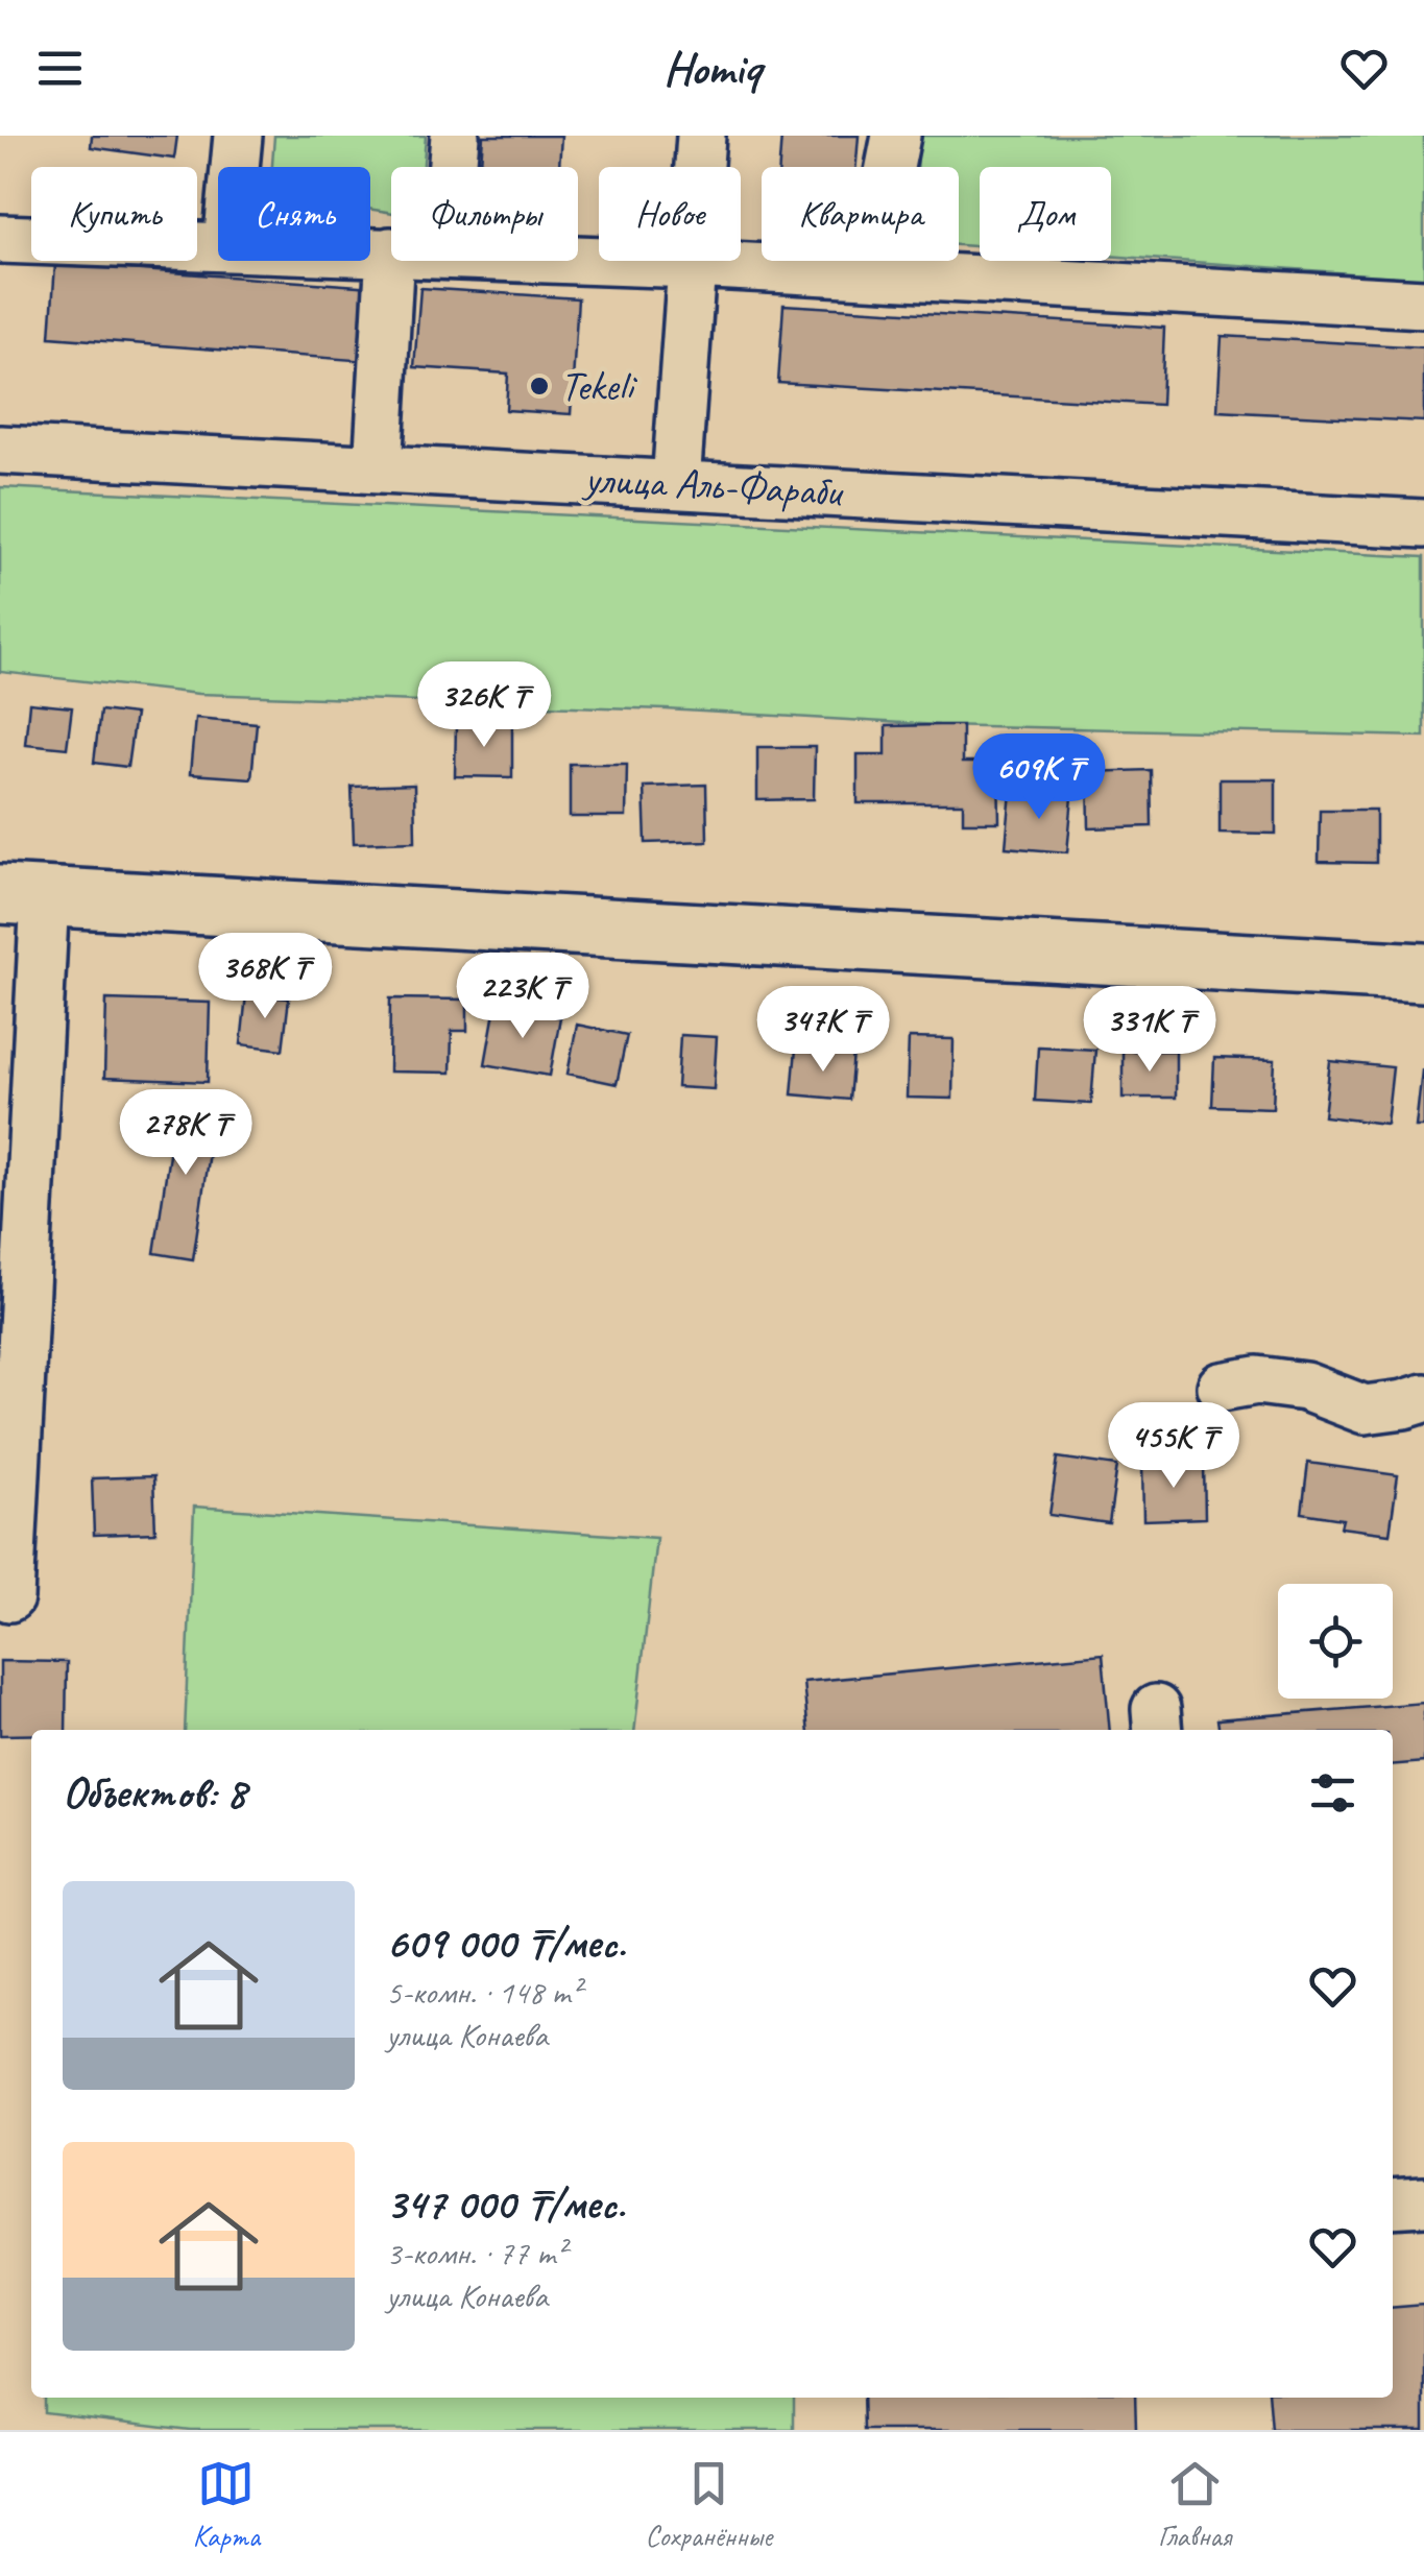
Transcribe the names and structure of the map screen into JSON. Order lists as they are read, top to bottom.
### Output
{
  "streets": {
    "street": ["улица Аль-Фараби"]
  },
  "places": ["Tekeli"],
  "page": {
    "header": "Homiq",
    "chip": [
      "Купить",
      "Снять",
      "Фильтры",
      "Новое",
      "Квартира",
      "Дом"
    ],
    "price": [
      "326K ₸",
      "609K ₸",
      "368K ₸",
      "223K ₸",
      "347K ₸",
      "331K ₸",
      "278K ₸",
      "455K ₸"
    ],
    "heading": "Объектов: 8",
    "list": [
      {
        "name": "609 000 ₸/мес.",
        "note": "5-комн. · 148 m² · улица Конаева"
      },
      {
        "name": "347 000 ₸/мес.",
        "note": "3-комн. · 77 m² · улица Конаева"
      }
    ],
    "tabs": ["Карта", "Сохранённые", "Главная"]
  }
}
